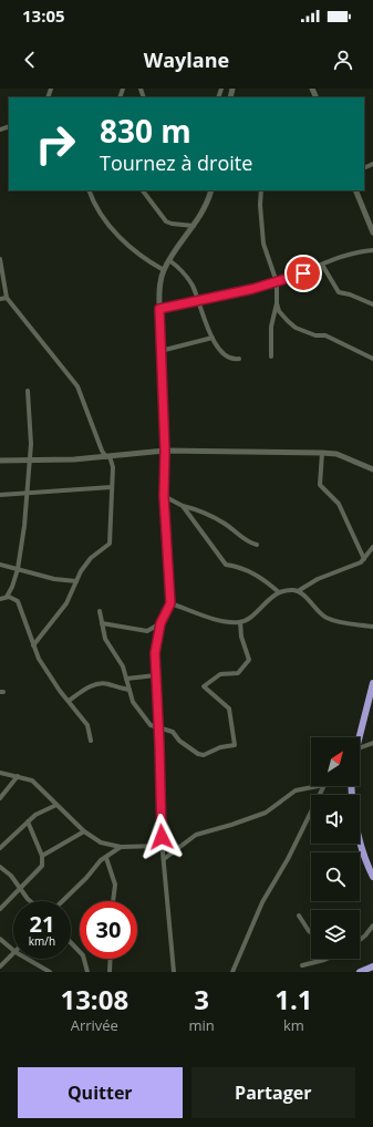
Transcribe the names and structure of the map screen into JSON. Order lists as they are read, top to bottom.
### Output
{
  "north": "top right",
  "page": {
    "status": "13:05",
    "header": "Waylane",
    "turn": ["830 m", "Tournez à droite"],
    "speed": "21 km/h",
    "limit": "30",
    "eta": [
      "13:08",
      "Arrivée",
      "3",
      "min",
      "1.1",
      "km"
    ],
    "buttons": ["Quitter", "Partager"]
  }
}
